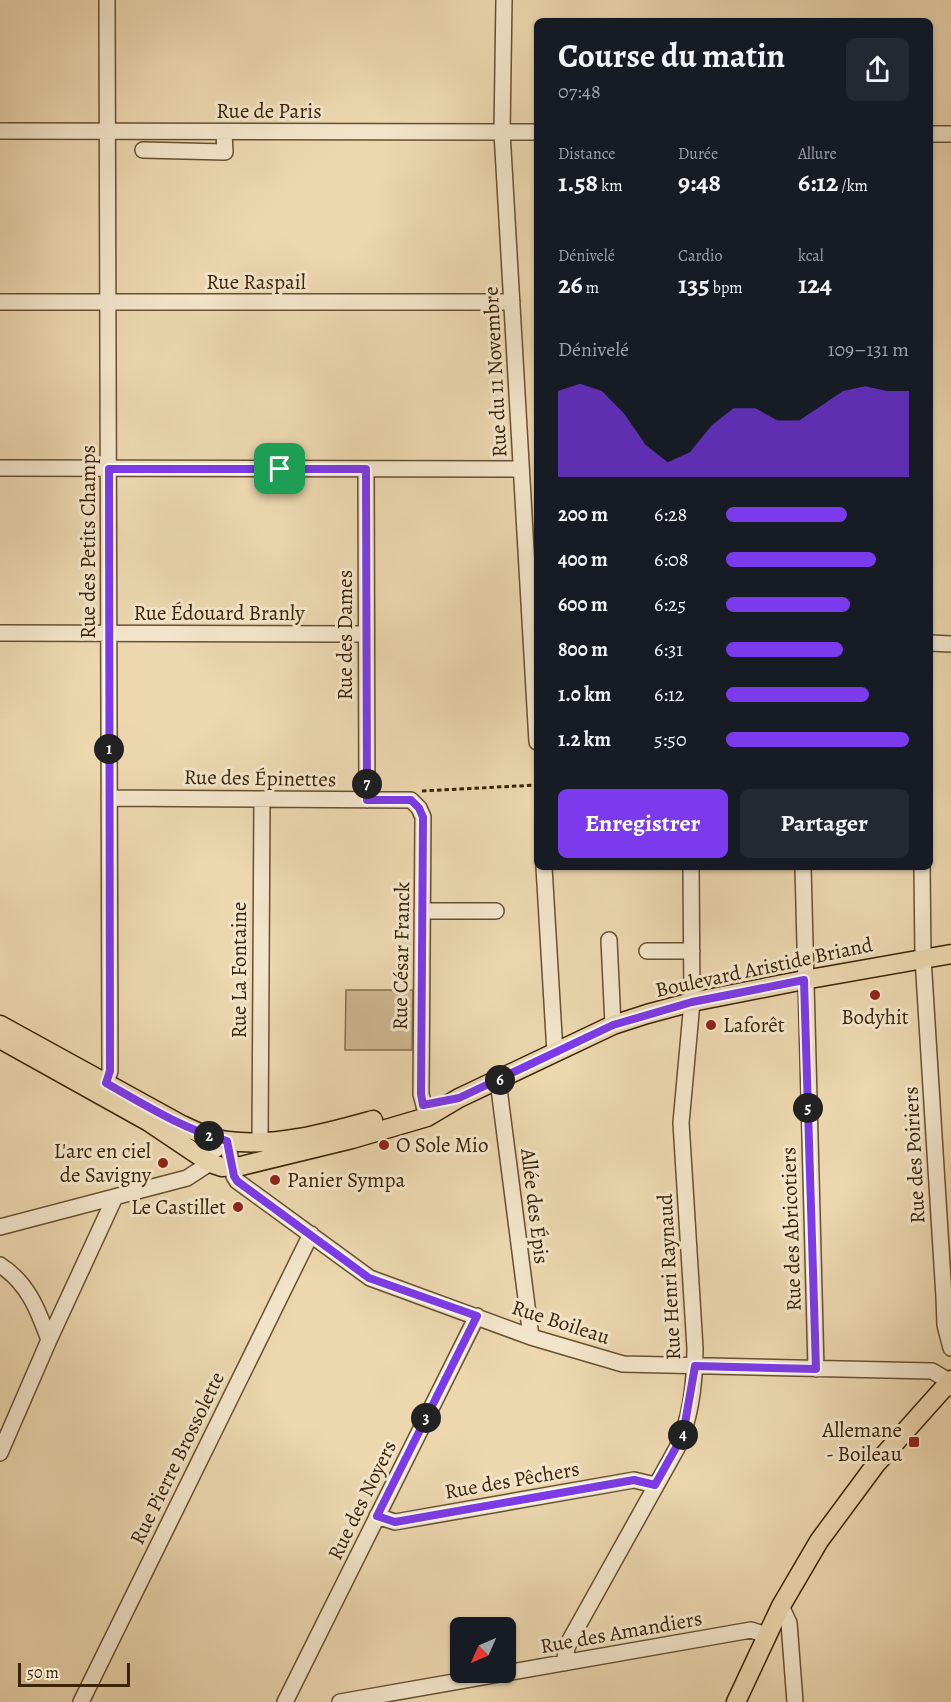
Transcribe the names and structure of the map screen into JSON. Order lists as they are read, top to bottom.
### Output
{
  "streets": {
    "main road": ["Boulevard Aristide Briand"],
    "street": [
      "Rue de Paris",
      "Rue Raspail",
      "Rue du 11 Novembre",
      "Rue des Petits Champs",
      "Rue Édouard Branly",
      "Rue des Dames",
      "Rue des Épinettes",
      "Rue César Franck",
      "Rue La Fontaine",
      "Rue des Poiriers",
      "Allée des Épis",
      "Rue des Abricotiers",
      "Rue Henri Raynaud",
      "Rue Boileau",
      "Rue Pierre Brossolette",
      "Rue des Pêchers",
      "Rue des Noyers",
      "Rue des Amandiers"
    ]
  },
  "crossings": [
    ["Rue de Paris", "Rue du 11 Novembre"],
    ["Rue de Paris", "Rue des Petits Champs"],
    ["Rue Raspail", "Rue du 11 Novembre"],
    ["Rue Raspail", "Rue des Petits Champs"],
    ["Rue des Petits Champs", "Rue Édouard Branly"],
    ["Rue des Petits Champs", "Rue des Épinettes"],
    ["Rue des Petits Champs", "Boulevard Aristide Briand"],
    ["Rue Édouard Branly", "Rue des Dames"],
    ["Rue des Dames", "Rue des Épinettes"],
    ["Rue des Épinettes", "Rue César Franck"],
    ["Rue des Épinettes", "Rue La Fontaine"],
    ["Rue César Franck", "Boulevard Aristide Briand"],
    ["Boulevard Aristide Briand", "Rue La Fontaine"],
    ["Boulevard Aristide Briand", "Rue des Poiriers"],
    ["Boulevard Aristide Briand", "Allée des Épis"],
    ["Boulevard Aristide Briand", "Rue des Abricotiers"],
    ["Boulevard Aristide Briand", "Rue Henri Raynaud"],
    ["Boulevard Aristide Briand", "Rue Boileau"],
    ["Allée des Épis", "Rue Boileau"],
    ["Rue des Abricotiers", "Rue Boileau"],
    ["Rue Henri Raynaud", "Rue Boileau"],
    ["Rue Henri Raynaud", "Rue des Pêchers"],
    ["Rue Henri Raynaud", "Rue des Amandiers"],
    ["Rue Boileau", "Rue Pierre Brossolette"],
    ["Rue Boileau", "Rue des Noyers"],
    ["Rue des Pêchers", "Rue des Noyers"]
  ],
  "places": {
    "other": [
      "Bodyhit",
      "Laforêt",
      "O Sole Mio",
      "L'arc en ciel de Savigny",
      "Panier Sympa",
      "Le Castillet"
    ],
    "transit": ["Allemane - Boileau"]
  },
  "scale_bar": "50 m",
  "north": "bottom left",
  "page": {
    "heading": ["Course du matin", "07:48"],
    "stats": [
      ["Distance", "1.58 km"],
      ["Durée", "9:48"],
      ["Allure", "6:12 /km"],
      ["Dénivelé", "26 m"],
      ["Cardio", "135 bpm"],
      ["kcal", "124"]
    ],
    "chart": ["Dénivelé", "109–131 m"],
    "list": [
      {
        "name": "200 m",
        "note": "6:28"
      },
      {
        "name": "400 m",
        "note": "6:08"
      },
      {
        "name": "600 m",
        "note": "6:25"
      },
      {
        "name": "800 m",
        "note": "6:31"
      },
      {
        "name": "1.0 km",
        "note": "6:12"
      },
      {
        "name": "1.2 km",
        "note": "5:50"
      }
    ],
    "pins": [
      "1",
      "7",
      "6",
      "5",
      "2",
      "3",
      "4"
    ],
    "buttons": ["Enregistrer", "Partager"],
    "scale": "50 m"
  }
}
